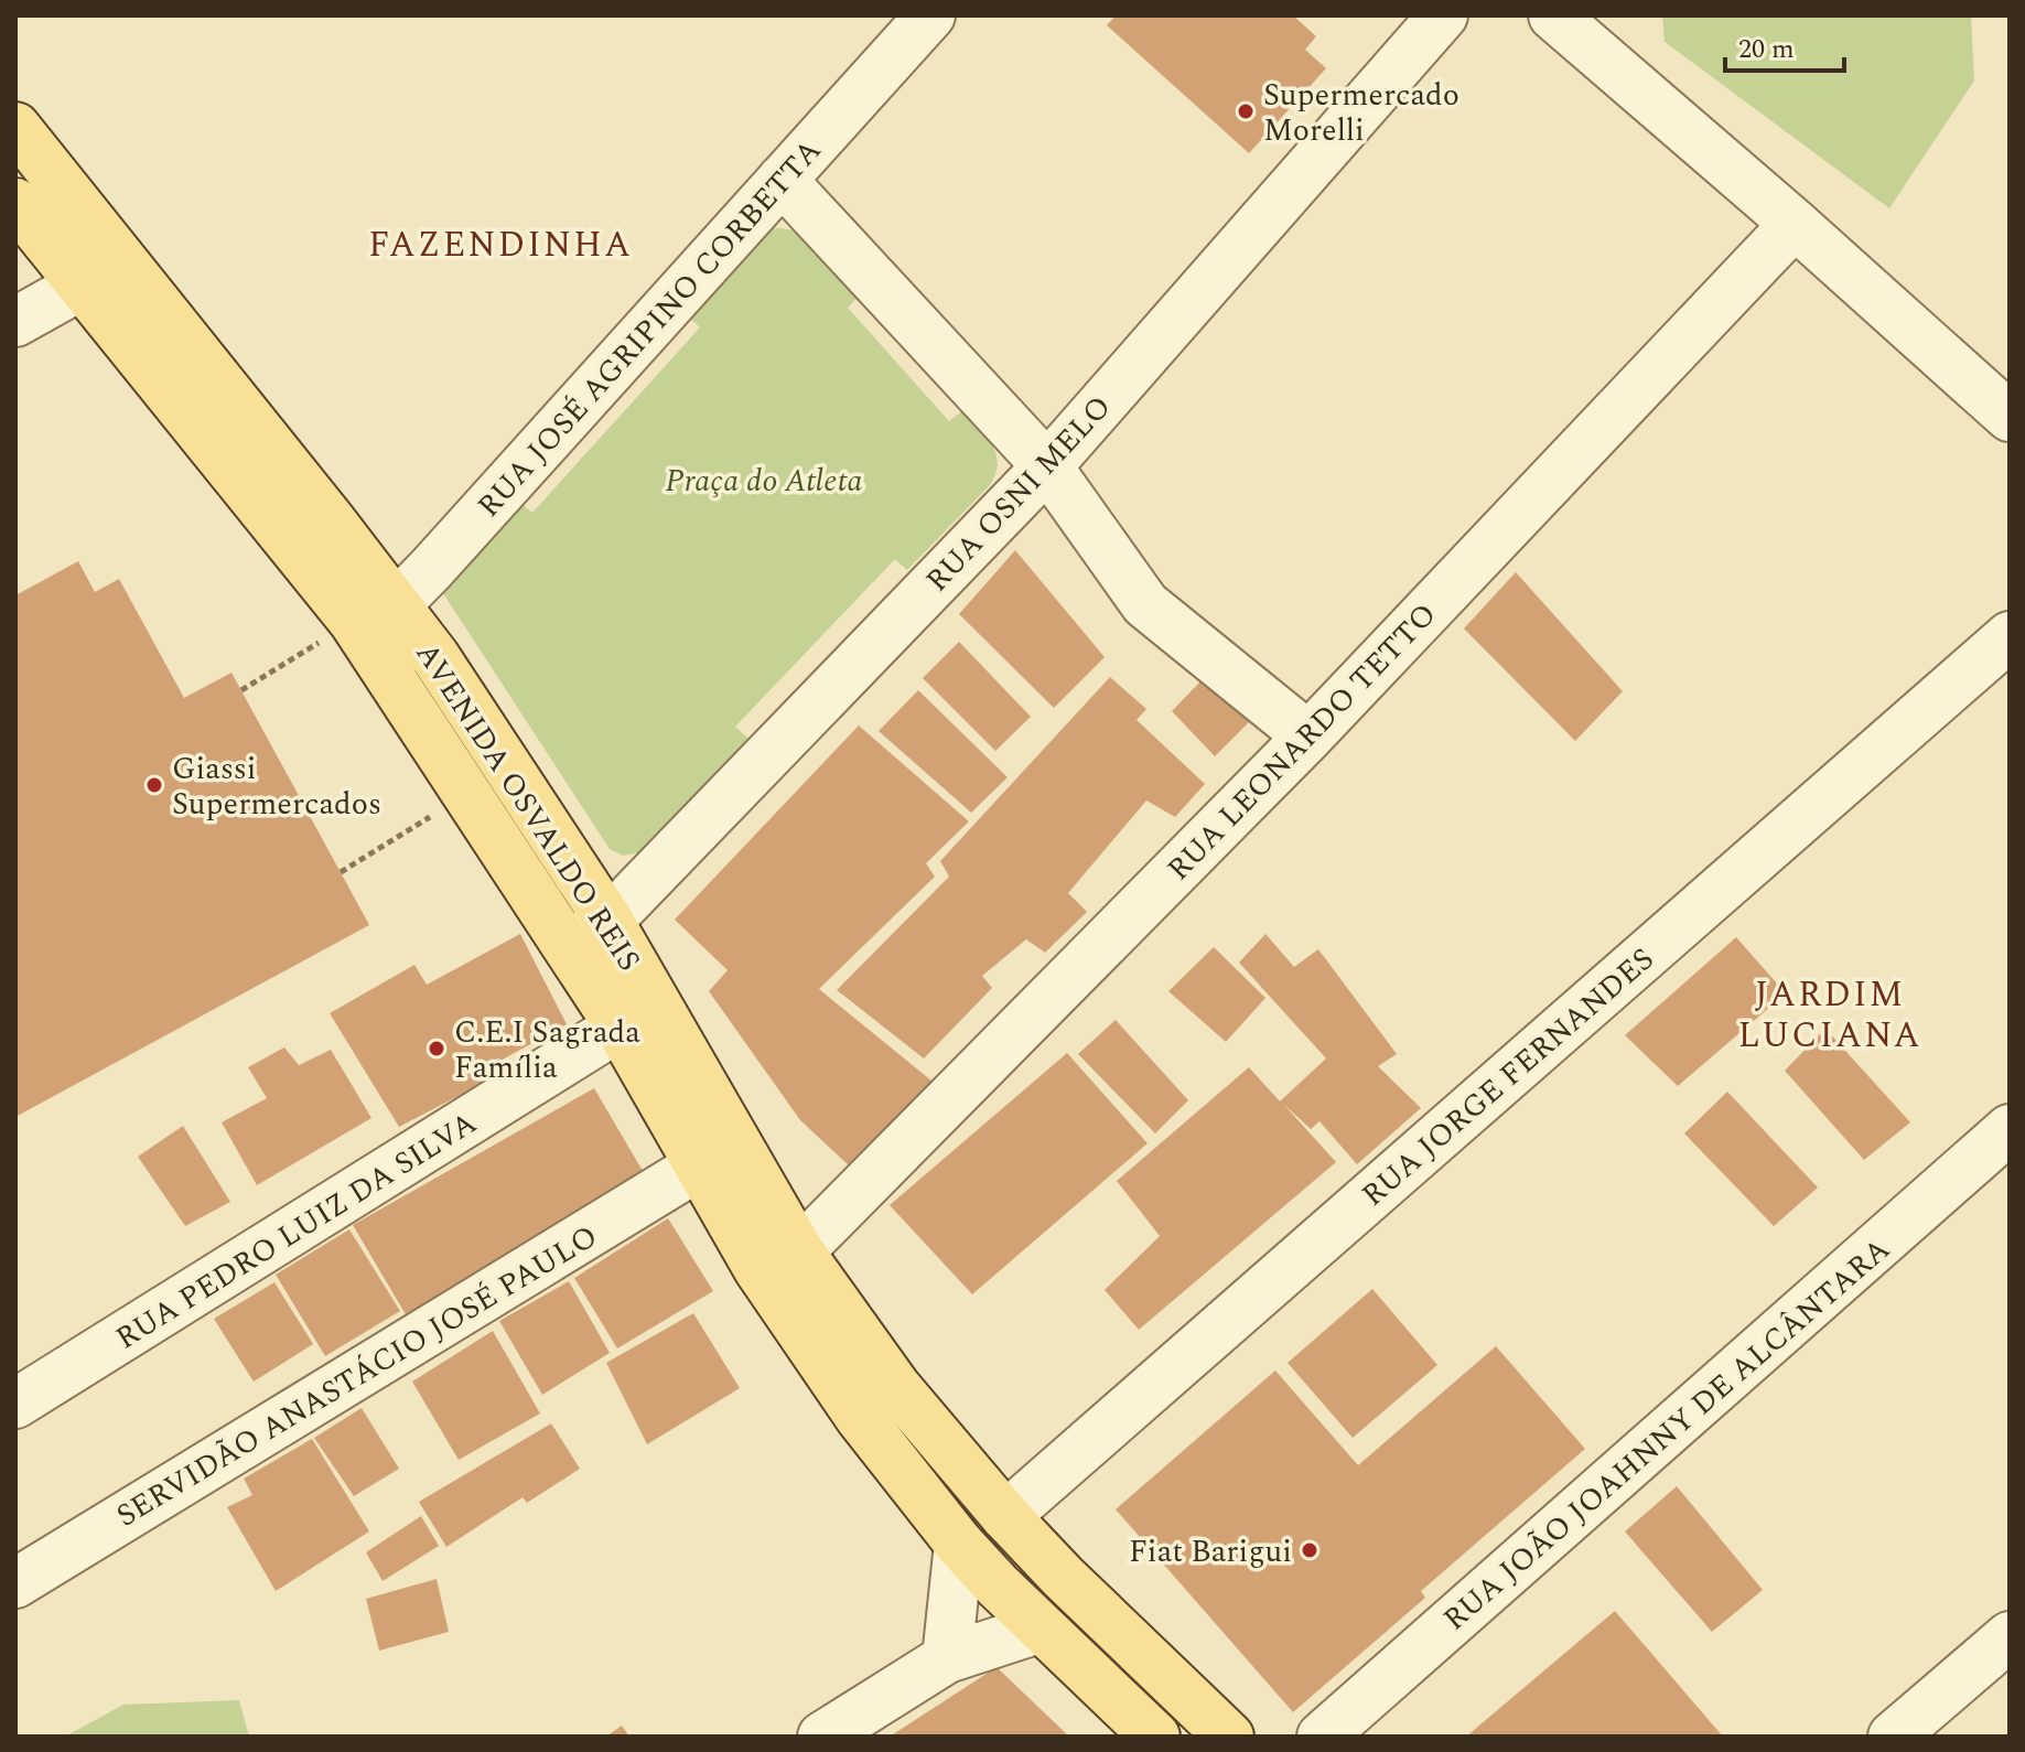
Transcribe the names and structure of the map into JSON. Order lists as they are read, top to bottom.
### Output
{
  "streets": {
    "main road": ["AVENIDA OSVALDO REIS"],
    "street": [
      "RUA JOSÉ AGRIPINO CORBETTA",
      "RUA OSNI MELO",
      "RUA LEONARDO TETTO",
      "RUA JORGE FERNANDES",
      "RUA PEDRO LUIZ DA SILVA",
      "SERVIDÃO ANASTÁCIO JOSÉ PAULO",
      "RUA JOÃO JOAHNNY DE ALCÂNTARA"
    ]
  },
  "crossings": [
    ["RUA JOSÉ AGRIPINO CORBETTA", "AVENIDA OSVALDO REIS"],
    ["RUA OSNI MELO", "AVENIDA OSVALDO REIS"],
    ["RUA LEONARDO TETTO", "AVENIDA OSVALDO REIS"],
    ["AVENIDA OSVALDO REIS", "RUA JORGE FERNANDES"],
    ["AVENIDA OSVALDO REIS", "RUA PEDRO LUIZ DA SILVA"],
    ["AVENIDA OSVALDO REIS", "SERVIDÃO ANASTÁCIO JOSÉ PAULO"]
  ],
  "districts": ["FAZENDINHA", "JARDIM LUCIANA"],
  "parks": ["Praça do Atleta"],
  "places": [
    "Supermercado Morelli",
    "Giassi Supermercados",
    "C.E.I Sagrada Família",
    "Fiat Barigui"
  ],
  "scale_bar": "20 m"
}
